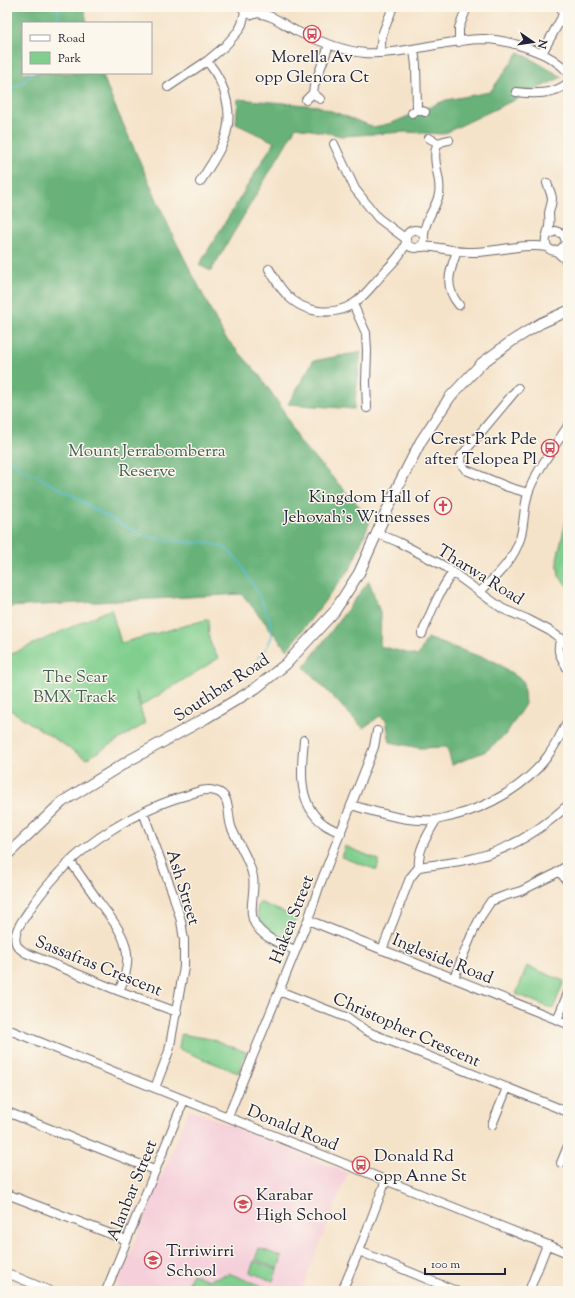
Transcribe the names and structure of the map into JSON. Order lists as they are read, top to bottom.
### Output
{
  "streets": {
    "main road": ["Southbar Road"],
    "street": [
      "Tharwa Road",
      "Ash Street",
      "Hakea Street",
      "Ingleside Road",
      "Sassafras Crescent",
      "Christopher Crescent",
      "Donald Road",
      "Alanbar Street"
    ]
  },
  "crossings": [
    ["Tharwa Road", "Southbar Road"],
    ["Ash Street", "Sassafras Crescent"],
    ["Ash Street", "Donald Road"],
    ["Hakea Street", "Ingleside Road"],
    ["Hakea Street", "Sassafras Crescent"],
    ["Hakea Street", "Christopher Crescent"],
    ["Hakea Street", "Donald Road"],
    ["Donald Road", "Alanbar Street"]
  ],
  "parks": ["Mount Jerrabomberra Reserve", "The Scar BMX Track"],
  "places": {
    "bus stop": ["Morella Av opp Glenora Ct", "Crest Park Pde after Telopea Pl", "Donald Rd opp Anne St"],
    "church": ["Kingdom Hall of Jehovah's Witnesses"],
    "school or university": ["Karabar High School", "Tirriwirri School"]
  },
  "legend": ["Road", "Park"],
  "scale_bar": "100 m",
  "north": "right"
}
